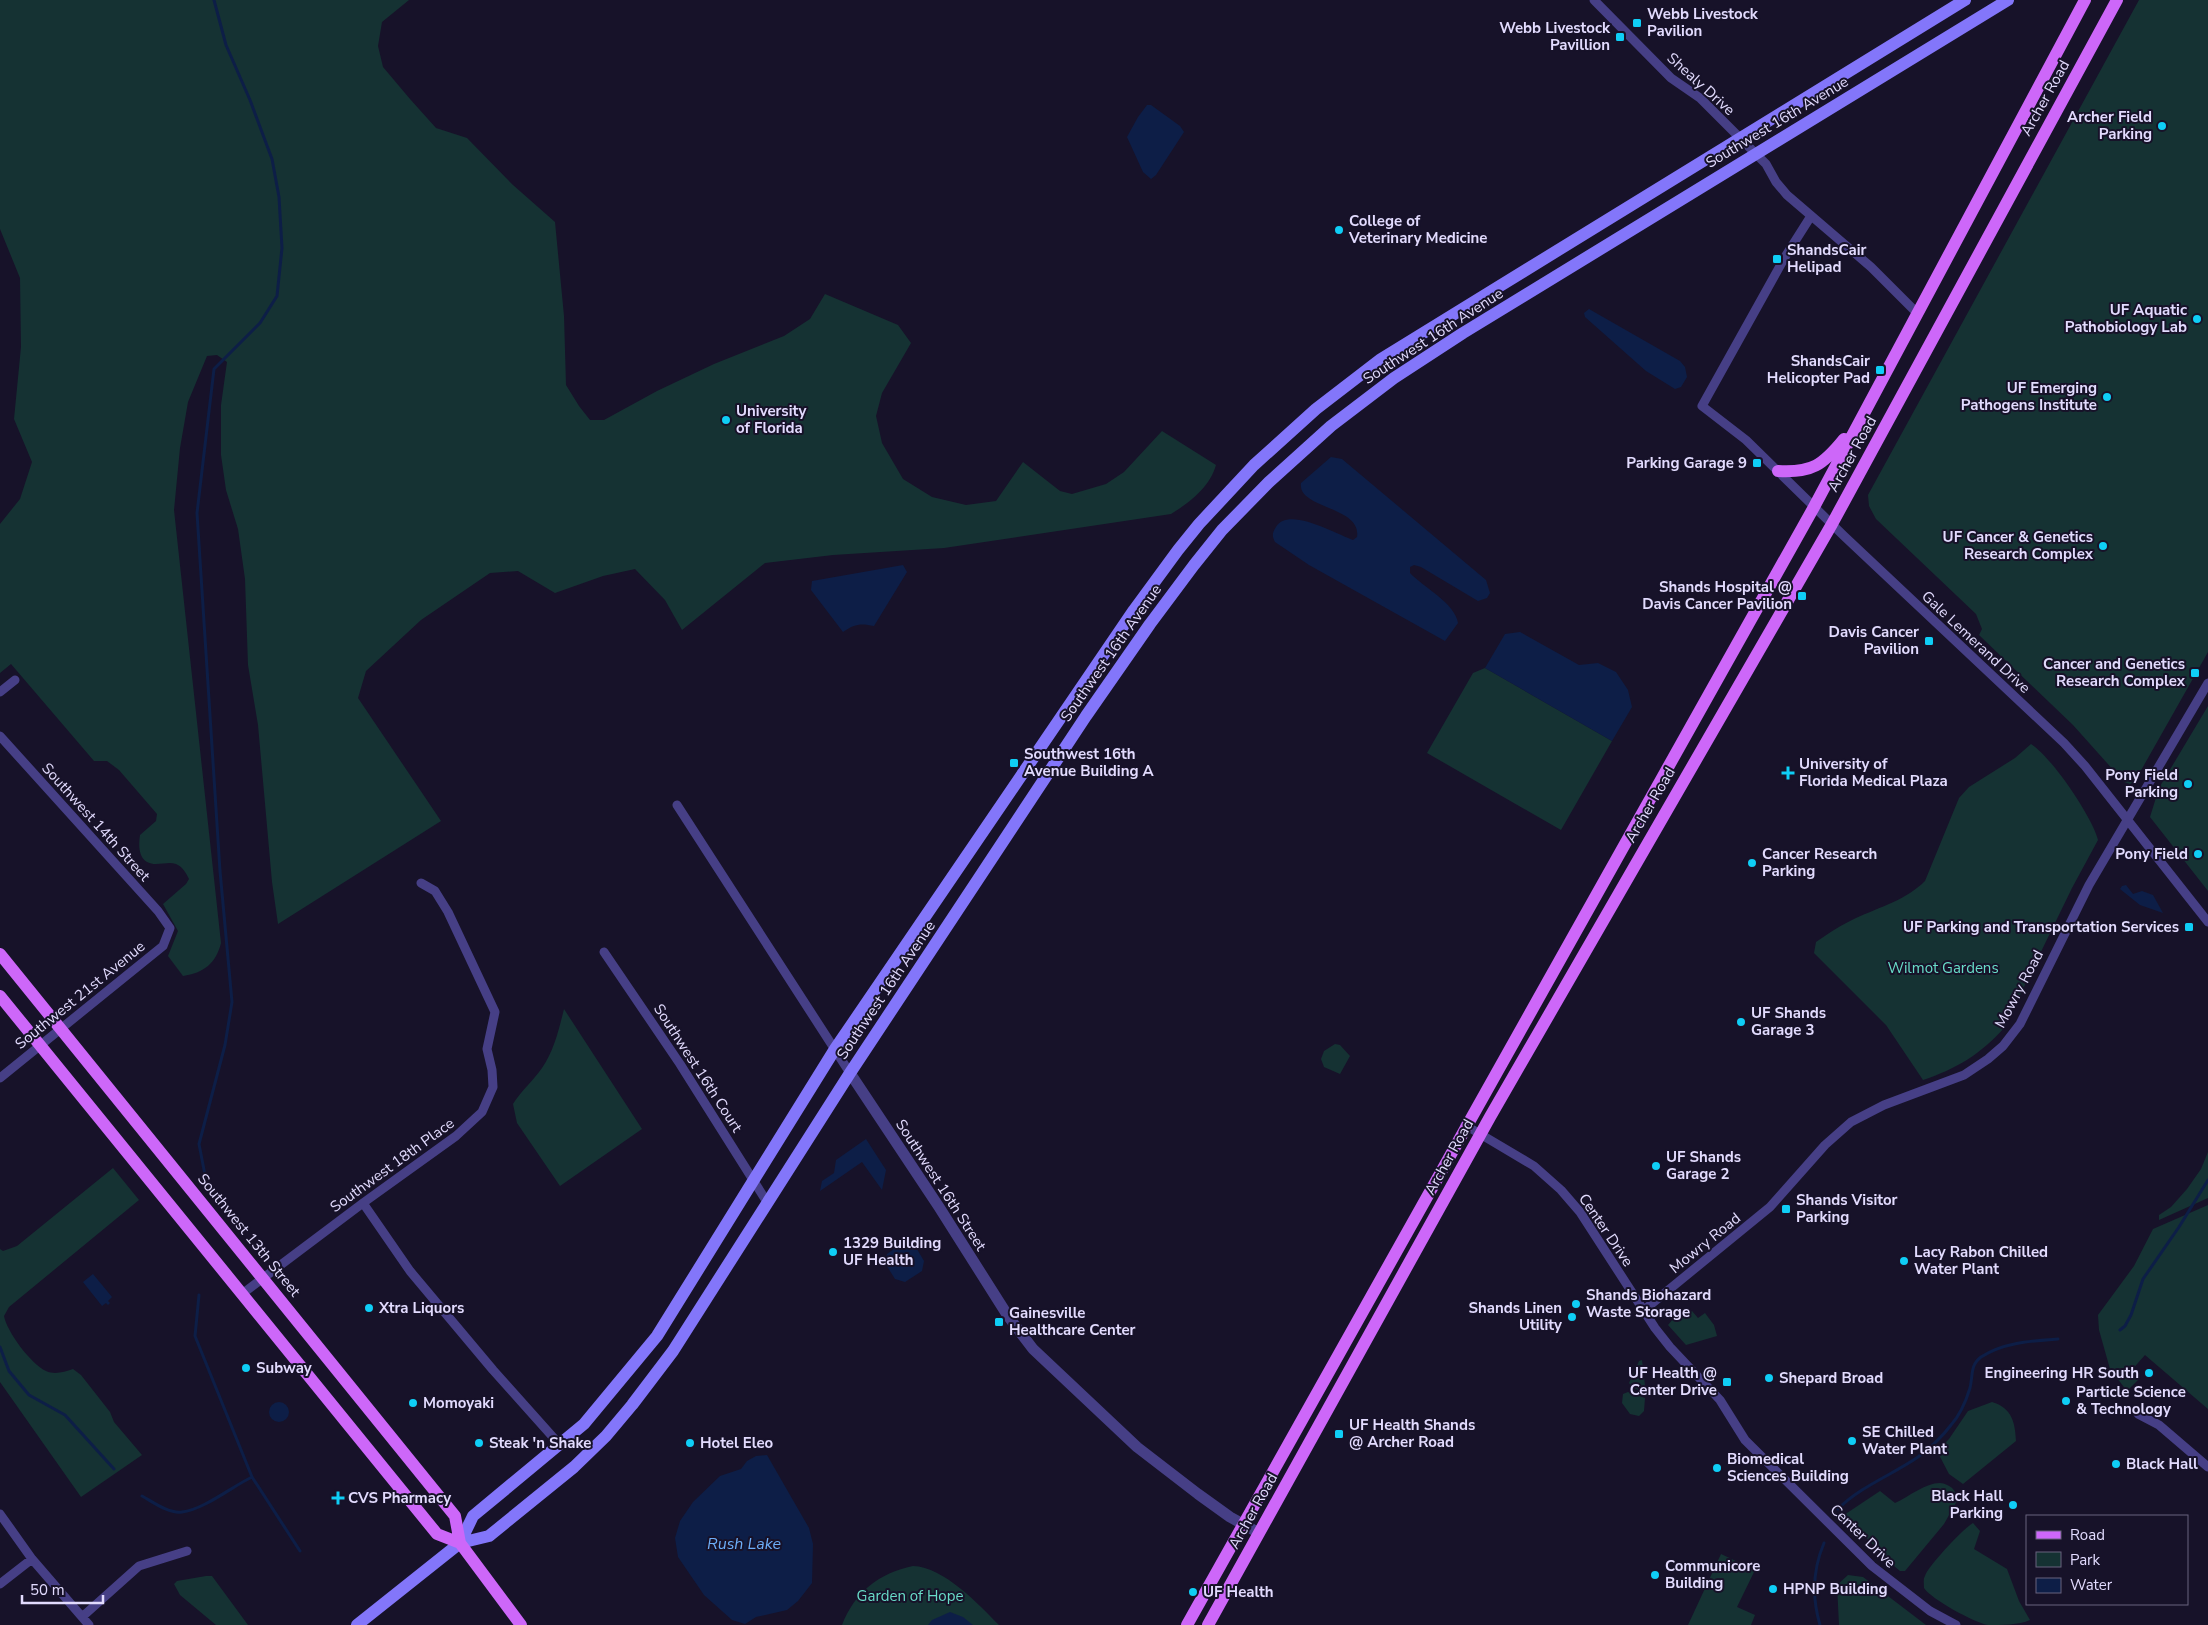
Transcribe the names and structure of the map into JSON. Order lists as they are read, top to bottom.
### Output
{
  "streets": {
    "main road": ["Archer Road", "Southwest 16th Avenue", "Southwest 13th Street"],
    "street": [
      "Shealy Drive",
      "Gale Lemerand Drive",
      "Southwest 14th Street",
      "Mowry Road",
      "Southwest 21st Avenue",
      "Southwest 16th Court",
      "Southwest 18th Place",
      "Southwest 16th Street",
      "Center Drive"
    ]
  },
  "crossings": [
    ["Shealy Drive", "Archer Road"],
    ["Shealy Drive", "Southwest 16th Avenue"],
    ["Shealy Drive", "Gale Lemerand Drive"],
    ["Archer Road", "Gale Lemerand Drive"],
    ["Archer Road", "Southwest 16th Street"],
    ["Archer Road", "Center Drive"],
    ["Southwest 16th Avenue", "Southwest 16th Court"],
    ["Southwest 16th Avenue", "Southwest 16th Street"],
    ["Southwest 16th Avenue", "Southwest 13th Street"],
    ["Gale Lemerand Drive", "Mowry Road"],
    ["Southwest 14th Street", "Southwest 21st Avenue"],
    ["Mowry Road", "Center Drive"],
    ["Southwest 21st Avenue", "Southwest 13th Street"],
    ["Southwest 18th Place", "Southwest 13th Street"]
  ],
  "water": ["Rush Lake"],
  "parks": ["Wilmot Gardens", "Garden of Hope"],
  "places": {
    "transit": [
      "Webb Livestock Pavilion",
      "Webb Livestock Pavillion",
      "ShandsCair Helipad",
      "ShandsCair Helicopter Pad",
      "Parking Garage 9",
      "Shands Hospital @ Davis Cancer Pavilion",
      "Davis Cancer Pavilion",
      "Cancer and Genetics Research Complex",
      "Southwest 16th Avenue Building A",
      "UF Parking and Transportation Services",
      "Shands Visitor Parking",
      "Gainesville Healthcare Center",
      "UF Health @ Center Drive",
      "UF Health Shands @ Archer Road"
    ],
    "other": [
      "Archer Field Parking",
      "College of Veterinary Medicine",
      "UF Aquatic Pathobiology Lab",
      "UF Emerging Pathogens Institute",
      "University of Florida",
      "UF Cancer & Genetics Research Complex",
      "Pony Field Parking",
      "Pony Field",
      "Cancer Research Parking",
      "UF Shands Garage 3",
      "UF Shands Garage 2",
      "1329 Building UF Health",
      "Lacy Rabon Chilled Water Plant",
      "Shands Biohazard Waste Storage",
      "Xtra Liquors",
      "Shands Linen Utility",
      "Subway",
      "Engineering HR South",
      "Shepard Broad",
      "Particle Science & Technology",
      "Momoyaki",
      "SE Chilled Water Plant",
      "Steak 'n Shake",
      "Hotel Eleo",
      "Black Hall",
      "Biomedical Sciences Building",
      "Black Hall Parking",
      "Communicore Building",
      "HPNP Building",
      "UF Health"
    ],
    "health": ["University of Florida Medical Plaza", "CVS Pharmacy"]
  },
  "legend": ["Road", "Park", "Water"],
  "scale_bar": "50 m"
}
